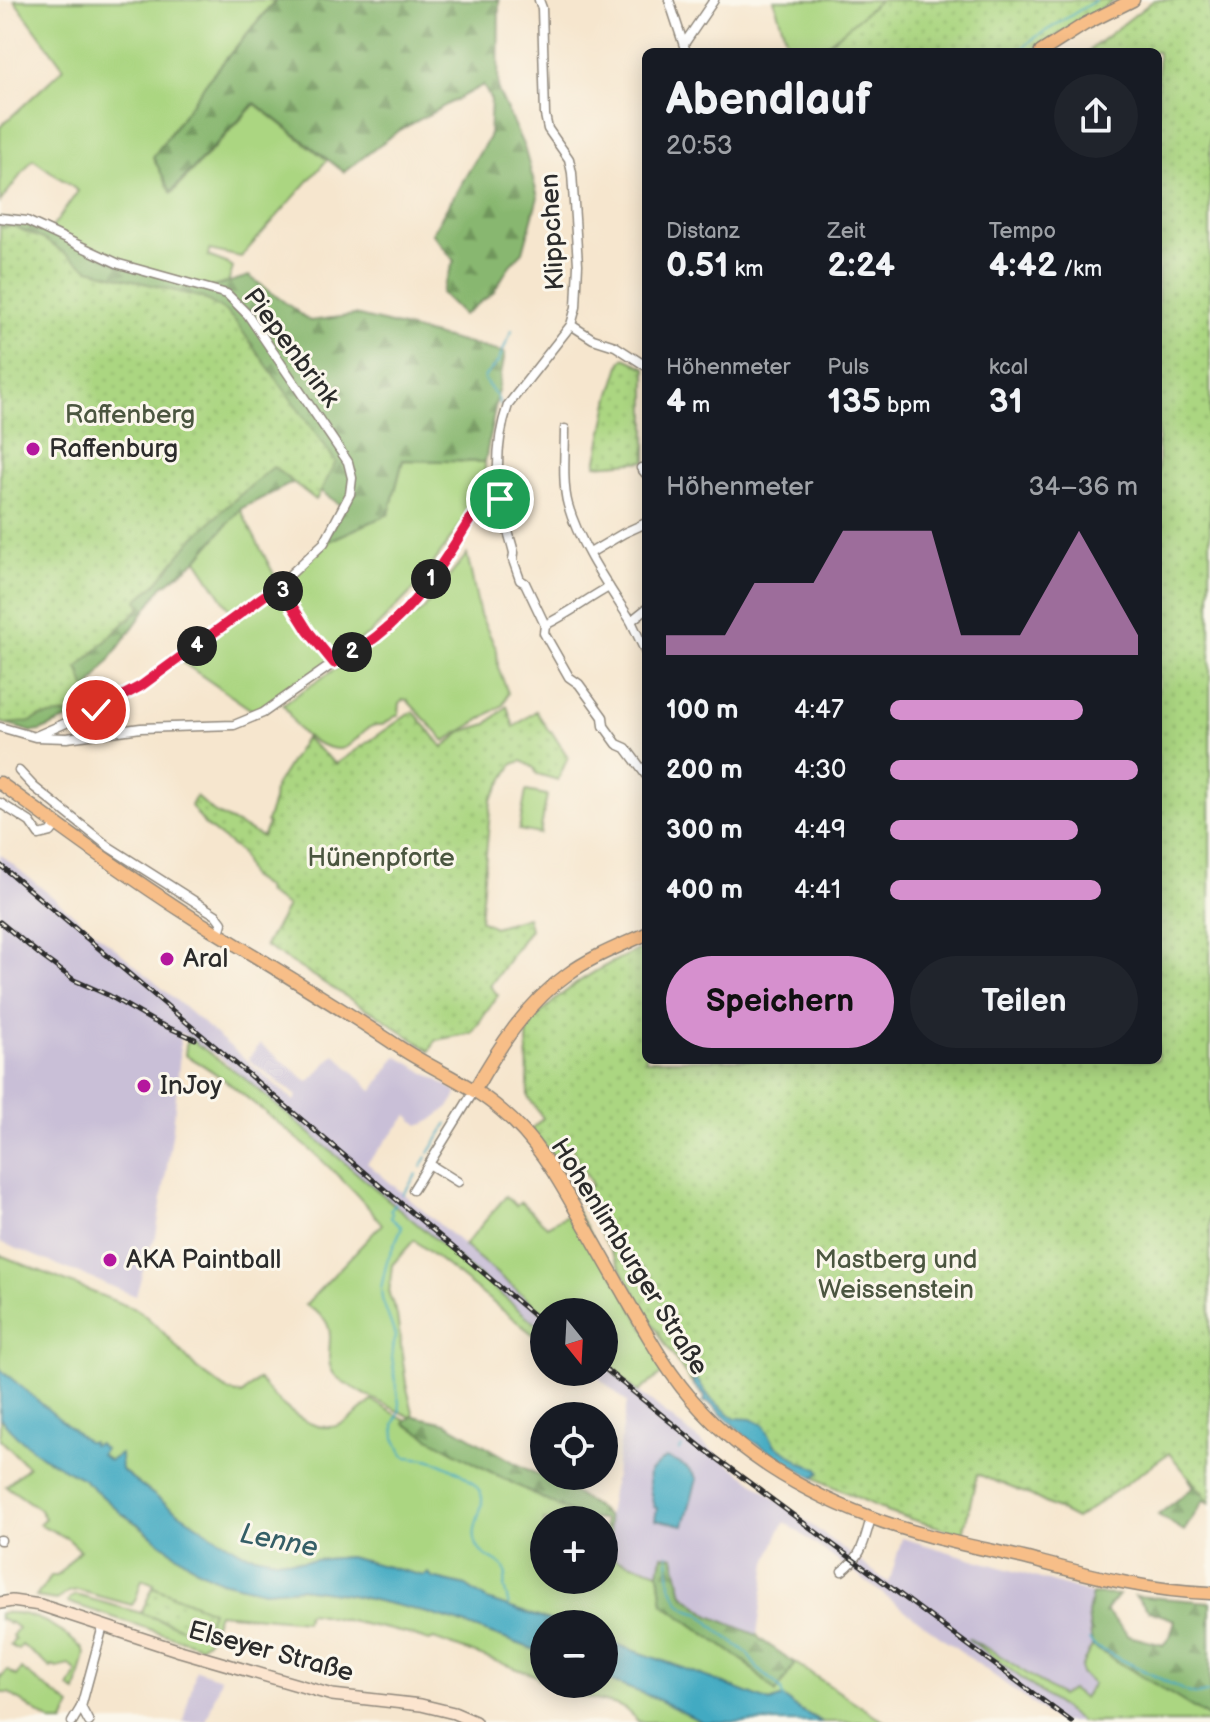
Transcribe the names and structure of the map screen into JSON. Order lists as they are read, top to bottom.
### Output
{
  "streets": {
    "main road": ["Hohenlimburger Straße", "Elseyer Straße"],
    "street": ["Klippchen", "Piepenbrink"]
  },
  "water": ["Lenne"],
  "parks": ["Raffenberg", "Hünenpforte", "Mastberg und Weissenstein"],
  "places": [
    "Raffenburg",
    "Aral",
    "InJoy",
    "AKA Paintball"
  ],
  "north": "bottom",
  "page": {
    "heading": ["Abendlauf", "20:53"],
    "stats": [
      ["Distanz", "0.51 km"],
      ["Zeit", "2:24"],
      ["Tempo", "4:42 /km"],
      ["Höhenmeter", "4 m"],
      ["Puls", "135 bpm"],
      ["kcal", "31"]
    ],
    "chart": ["Höhenmeter", "34–36 m"],
    "pins": [
      "1",
      "3",
      "4",
      "2"
    ],
    "list": [
      {
        "name": "100 m",
        "note": "4:47"
      },
      {
        "name": "200 m",
        "note": "4:30"
      },
      {
        "name": "300 m",
        "note": "4:49"
      },
      {
        "name": "400 m",
        "note": "4:41"
      }
    ],
    "buttons": ["Speichern", "Teilen"],
    "map_buttons": ["+", "−"]
  }
}
